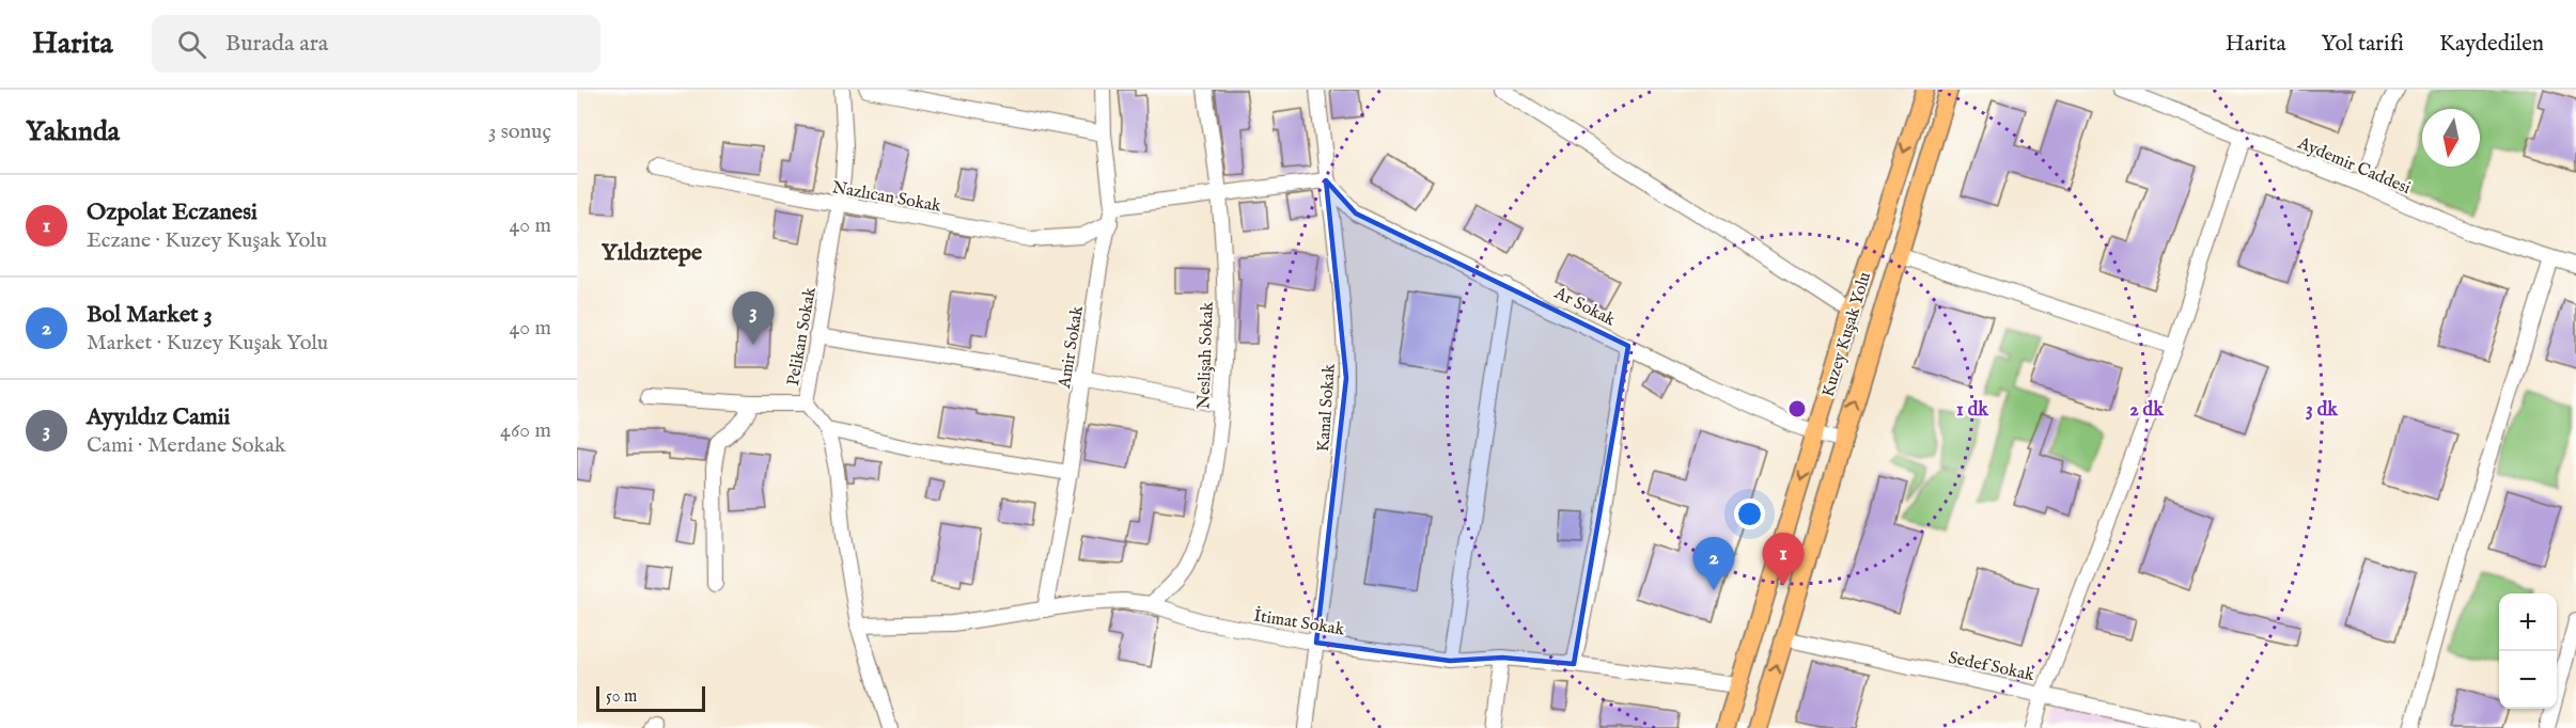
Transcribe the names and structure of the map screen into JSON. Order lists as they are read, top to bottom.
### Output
{
  "streets": {
    "main road": ["Kuzey Kuşak Yolu"],
    "street": [
      "Aydemir Caddesi",
      "Nazlıcan Sokak",
      "Ar Sokak",
      "Pelikan Sokak",
      "Amir Sokak",
      "Neslişah Sokak",
      "Kanal Sokak",
      "İtimat Sokak",
      "Sedef Sokak"
    ]
  },
  "crossings": [
    ["Nazlıcan Sokak", "Pelikan Sokak"],
    ["Nazlıcan Sokak", "Amir Sokak"],
    ["Ar Sokak", "Kuzey Kuşak Yolu"],
    ["Ar Sokak", "Kanal Sokak"],
    ["Kuzey Kuşak Yolu", "İtimat Sokak"],
    ["Kuzey Kuşak Yolu", "Sedef Sokak"],
    ["Pelikan Sokak", "İtimat Sokak"],
    ["Amir Sokak", "İtimat Sokak"],
    ["Neslişah Sokak", "İtimat Sokak"],
    ["Kanal Sokak", "İtimat Sokak"]
  ],
  "districts": ["Yıldıztepe"],
  "scale_bar": "50 m",
  "north": "bottom",
  "page": {
    "header": "Harita",
    "search": "Burada ara",
    "nav": ["Harita", "Yol tarifi", "Kaydedilen"],
    "heading": ["Yakında", "3 sonuç"],
    "list": [
      {
        "mark": "1",
        "name": "Ozpolat Eczanesi",
        "note": "Eczane · Kuzey Kuşak Yolu",
        "value": "40 m"
      },
      {
        "mark": "2",
        "name": "Bol Market 3",
        "note": "Market · Kuzey Kuşak Yolu",
        "value": "40 m"
      },
      {
        "mark": "3",
        "name": "Ayyıldız Camii",
        "note": "Cami · Merdane Sokak",
        "value": "460 m"
      }
    ],
    "pins": ["3", "1", "2"],
    "map_buttons": ["+", "−"],
    "scale": "50 m"
  },
  "rings": ["1 dk", "2 dk", "3 dk"]
}
